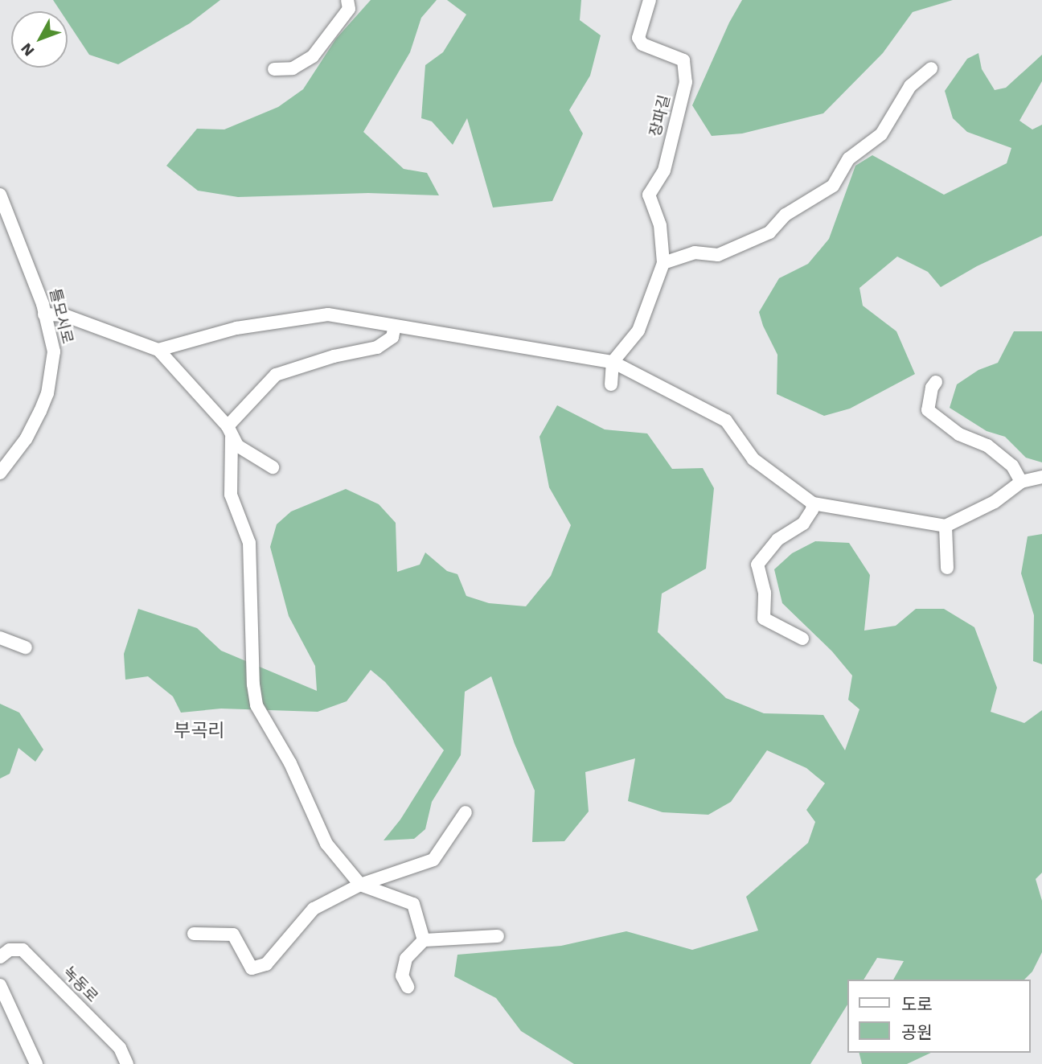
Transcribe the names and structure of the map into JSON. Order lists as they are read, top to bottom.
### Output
{
  "streets": {
    "street": ["장파길", "틀모시로", "녹동로"]
  },
  "districts": ["부곡리"],
  "legend": ["도로", "공원"],
  "north": "bottom left"
}
